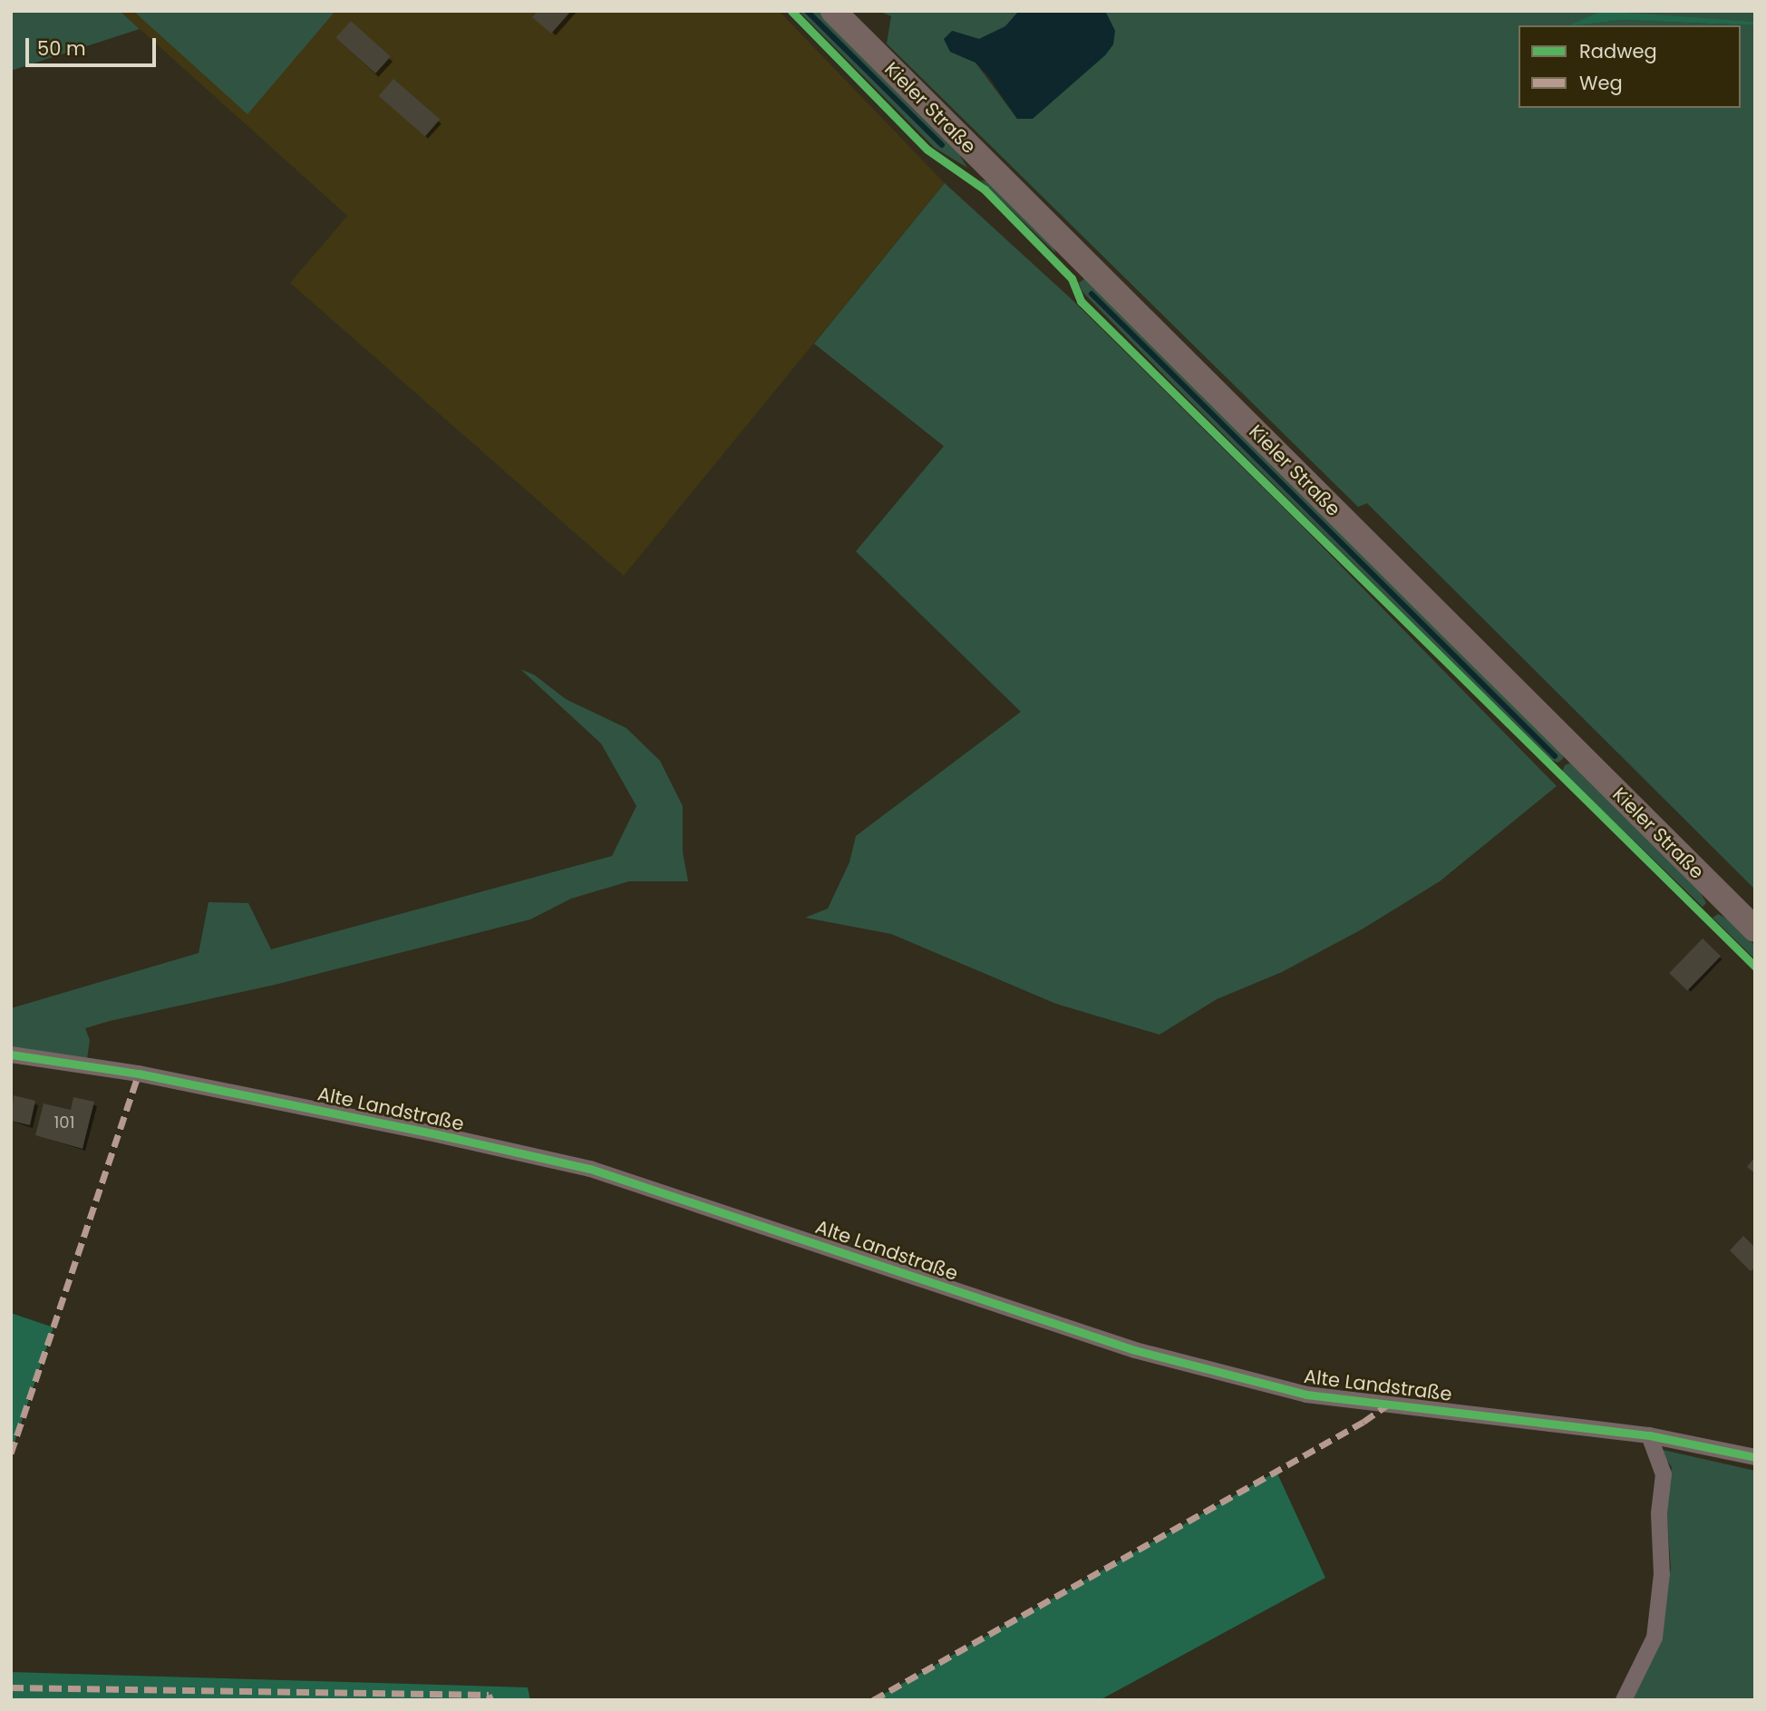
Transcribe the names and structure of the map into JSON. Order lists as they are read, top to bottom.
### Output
{
  "streets": {
    "main road": ["Kieler Straße"],
    "street": ["Alte Landstraße"]
  },
  "house_numbers": ["101"],
  "legend": ["Radweg", "Weg"],
  "scale_bar": "50 m"
}
